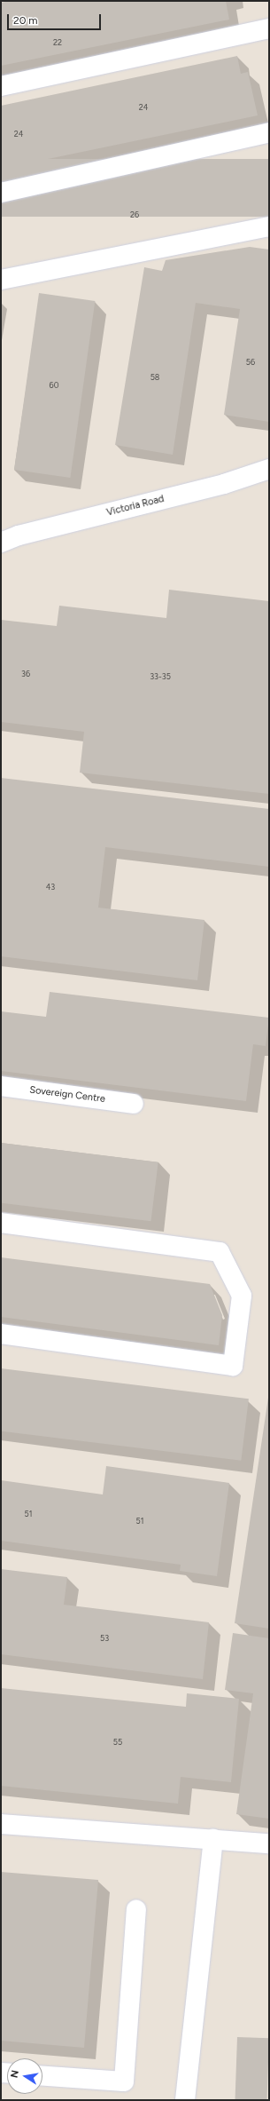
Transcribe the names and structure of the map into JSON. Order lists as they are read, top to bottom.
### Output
{
  "streets": {
    "street": ["Victoria Road", "Sovereign Centre"]
  },
  "house_numbers": [
    "22",
    "24",
    "24",
    "26",
    "56",
    "58",
    "60",
    "36",
    "33-35",
    "43",
    "51",
    "51",
    "53",
    "55"
  ],
  "scale_bar": "20 m",
  "north": "left"
}
